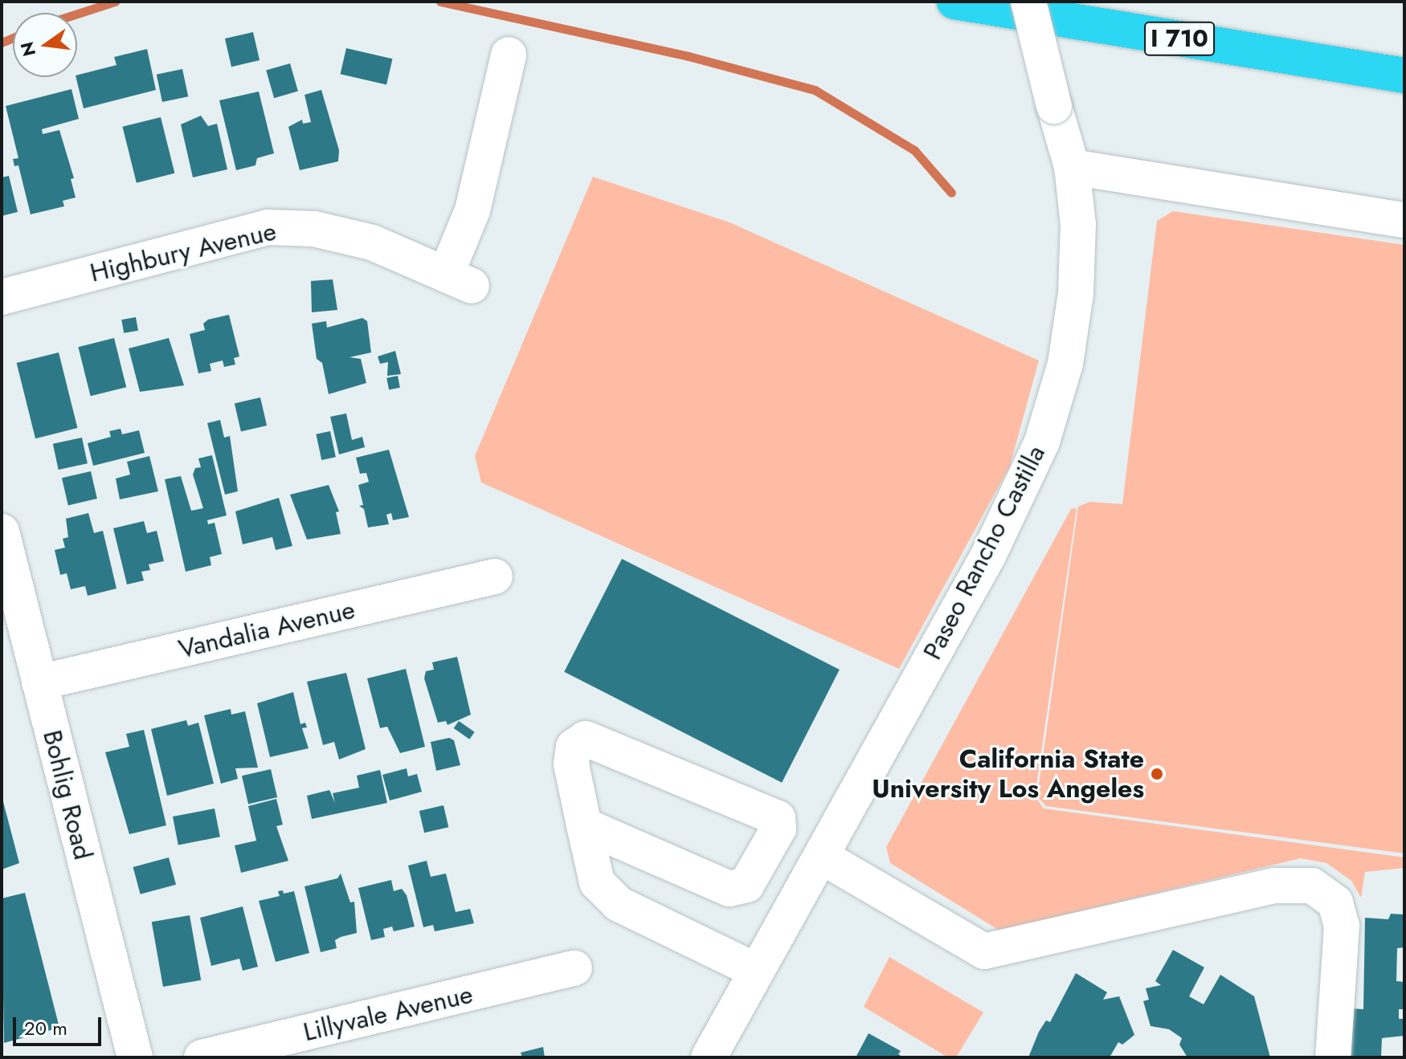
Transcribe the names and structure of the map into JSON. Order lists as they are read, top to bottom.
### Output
{
  "streets": {
    "highway": ["I 710"],
    "street": [
      "Highbury Avenue",
      "Paseo Rancho Castilla",
      "Vandalia Avenue",
      "Bohlig Road",
      "Lillyvale Avenue"
    ]
  },
  "crossings": [
    ["Vandalia Avenue", "Bohlig Road"]
  ],
  "places": ["California State University Los Angeles"],
  "scale_bar": "20 m",
  "north": "left"
}
